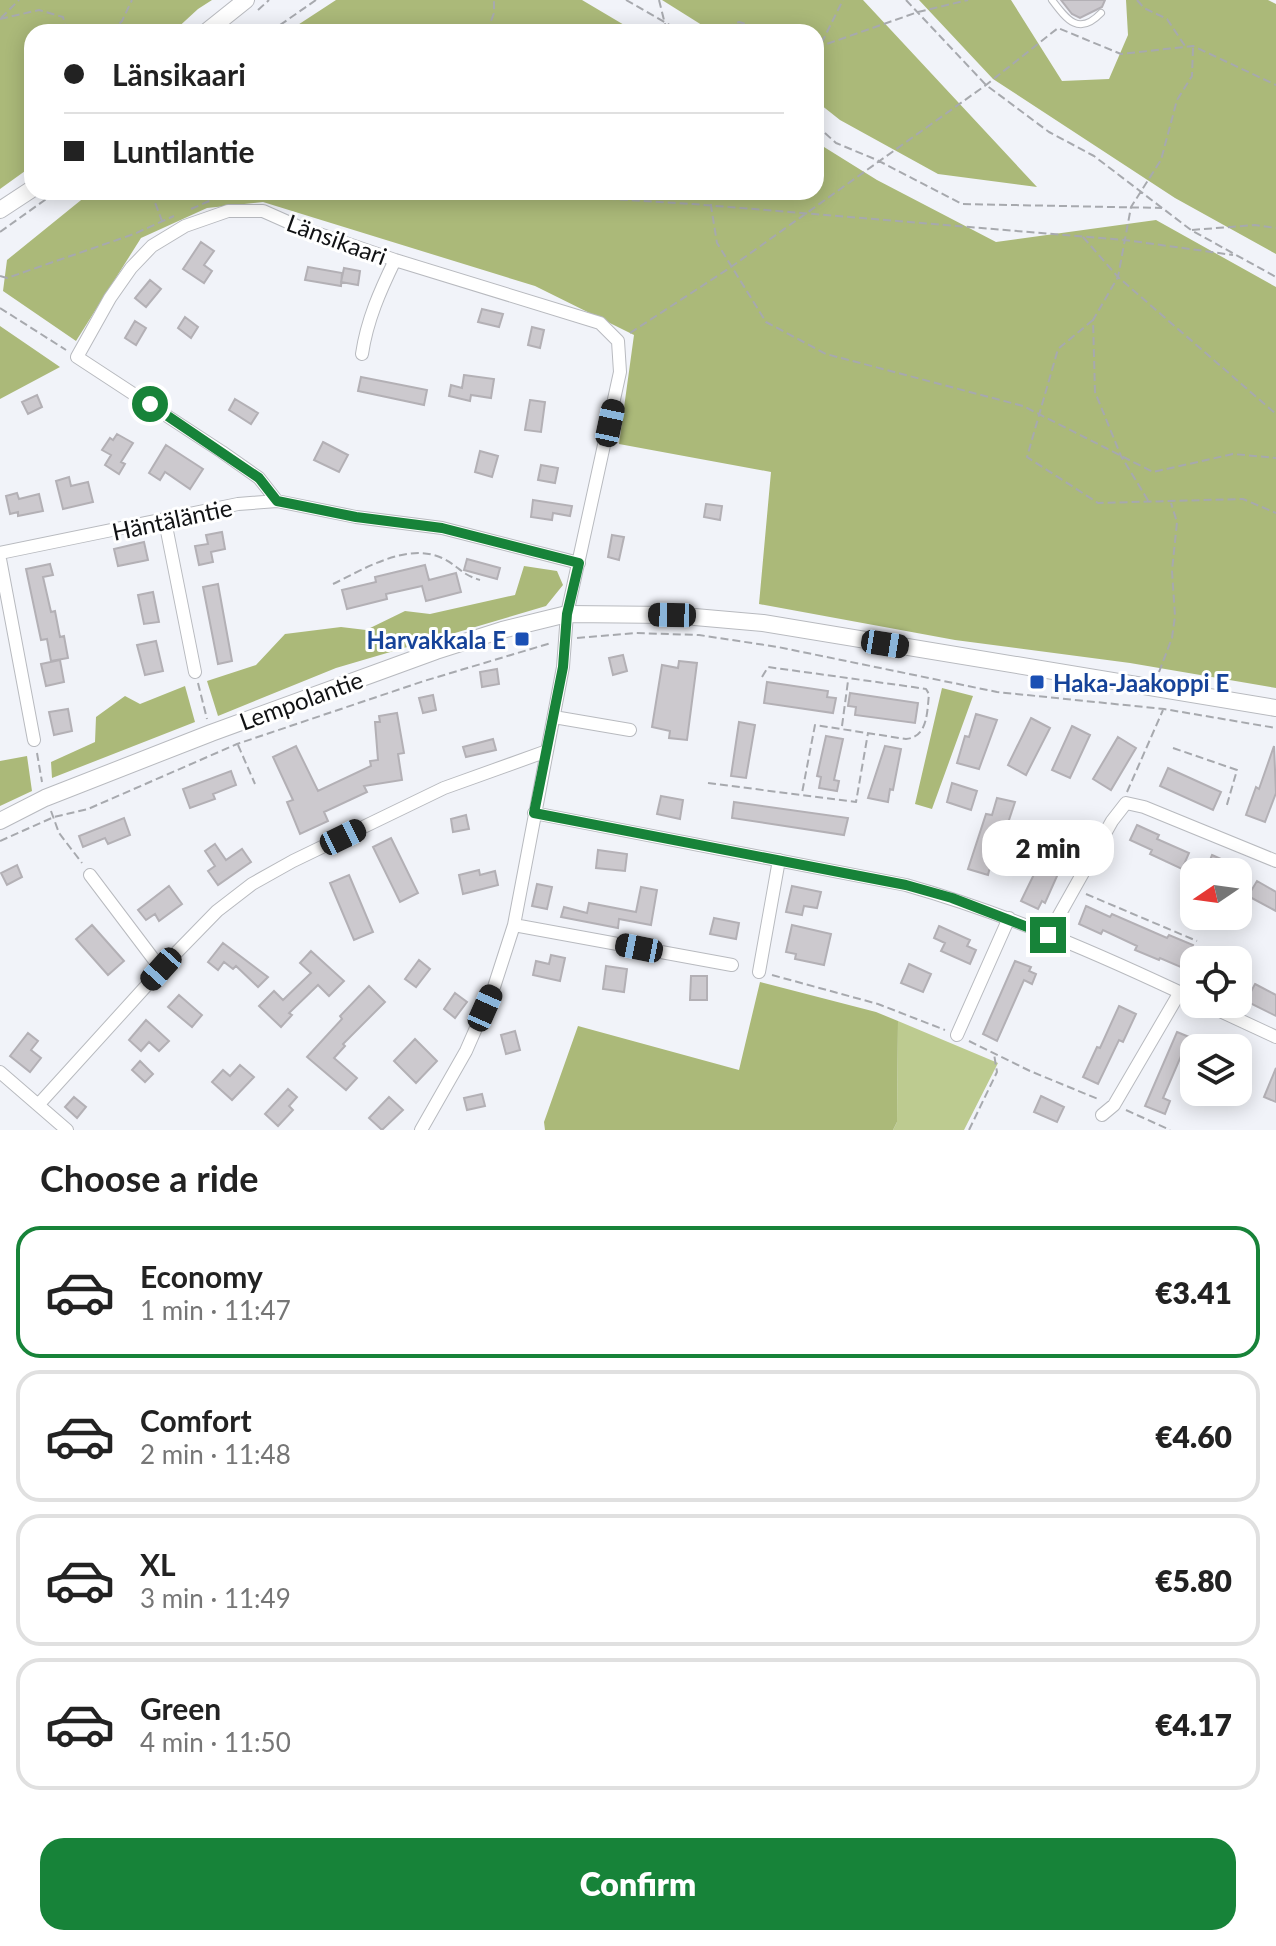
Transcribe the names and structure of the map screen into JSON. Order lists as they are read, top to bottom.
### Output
{
  "streets": {
    "street": ["Länsikaari", "Häntäläntie", "Lempolantie"]
  },
  "places": {
    "transit": ["Harvakkala E", "Haka-Jaakoppi E"]
  },
  "north": "left",
  "page": {
    "banner": ["Länsikaari", "Luntilantie"],
    "bubble": "2 min",
    "heading": "Choose a ride",
    "list": [
      {
        "name": "Economy",
        "note": "1 min · 11:47",
        "value": "€3.41"
      },
      {
        "name": "Comfort",
        "note": "2 min · 11:48",
        "value": "€4.60"
      },
      {
        "name": "XL",
        "note": "3 min · 11:49",
        "value": "€5.80"
      },
      {
        "name": "Green",
        "note": "4 min · 11:50",
        "value": "€4.17"
      }
    ],
    "buttons": "Confirm"
  }
}
